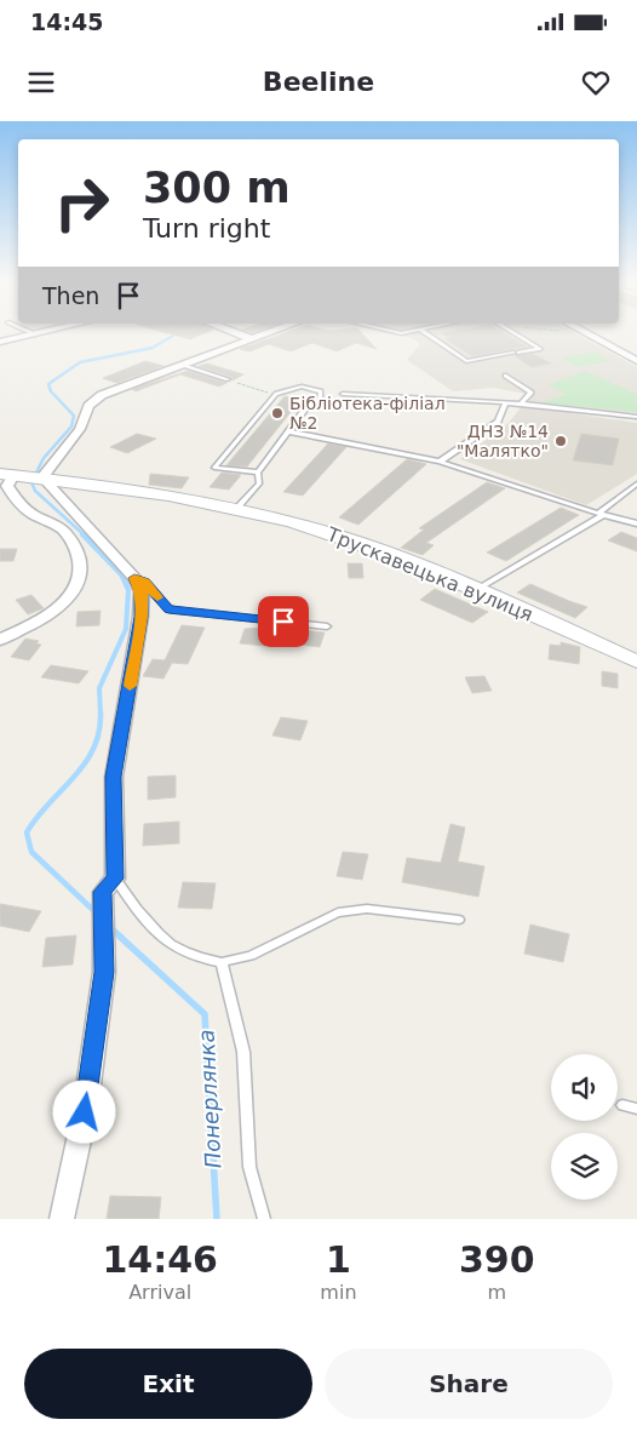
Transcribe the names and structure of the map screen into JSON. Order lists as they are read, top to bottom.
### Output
{
  "streets": {
    "main road": ["Трускавецька вулиця"]
  },
  "water": ["Понерлянка"],
  "places": ["Бібліотека-філіал №2", "ДНЗ №14 \"Малятко\""],
  "page": {
    "status": "14:45",
    "header": "Beeline",
    "turn": ["300 m", "Turn right"],
    "then": "Then",
    "eta": [
      "14:46",
      "Arrival",
      "1",
      "min",
      "390",
      "m"
    ],
    "buttons": ["Exit", "Share"]
  }
}
